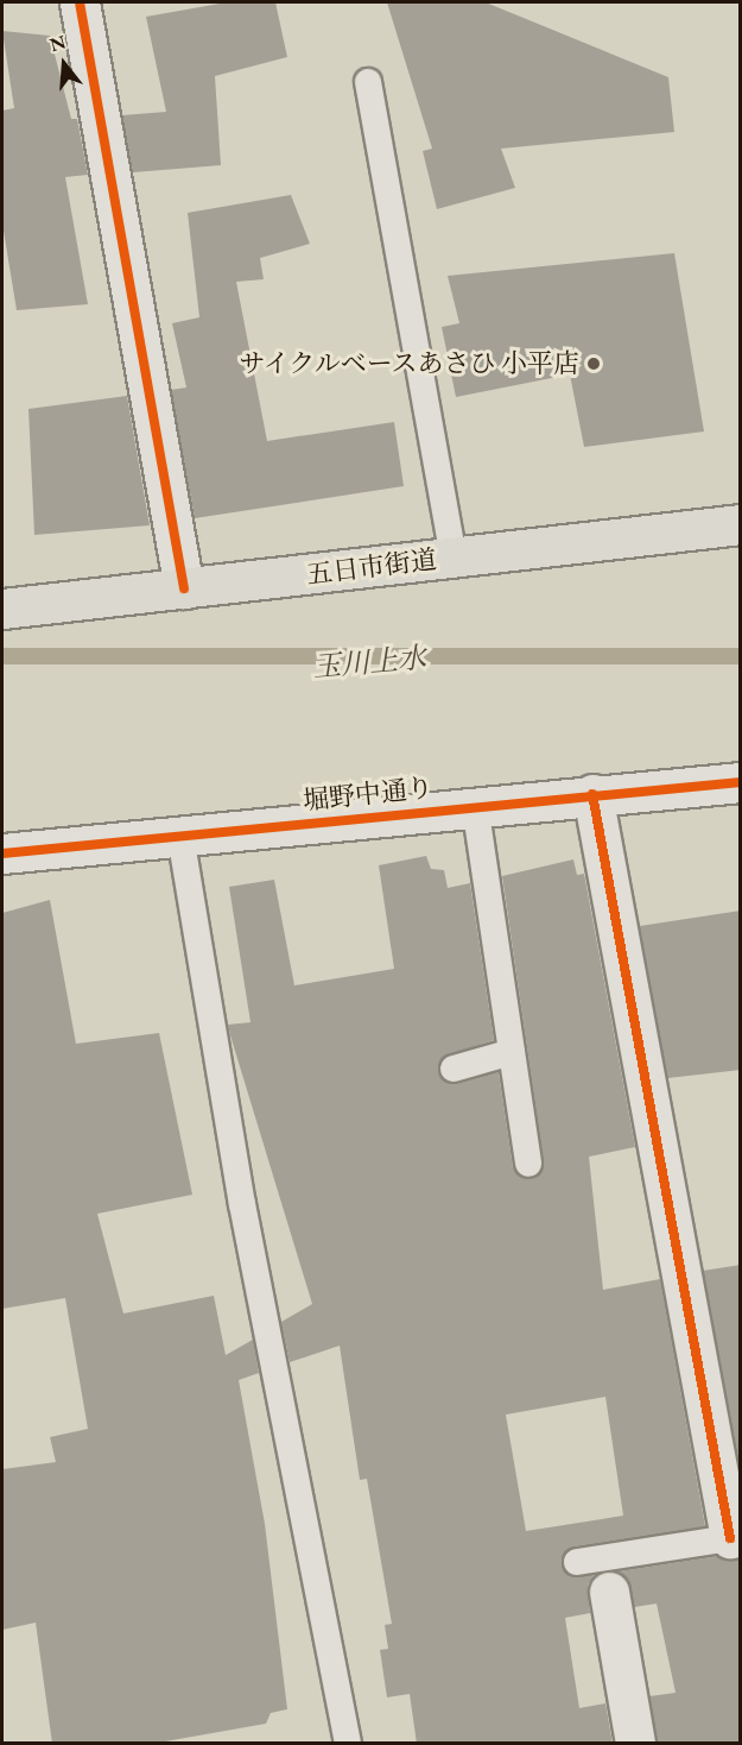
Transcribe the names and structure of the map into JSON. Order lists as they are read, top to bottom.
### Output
{
  "streets": {
    "main road": ["五日市街道"],
    "street": ["堀野中通り"]
  },
  "water": ["玉川上水"],
  "places": ["サイクルベースあさひ 小平店"],
  "north": "top"
}
